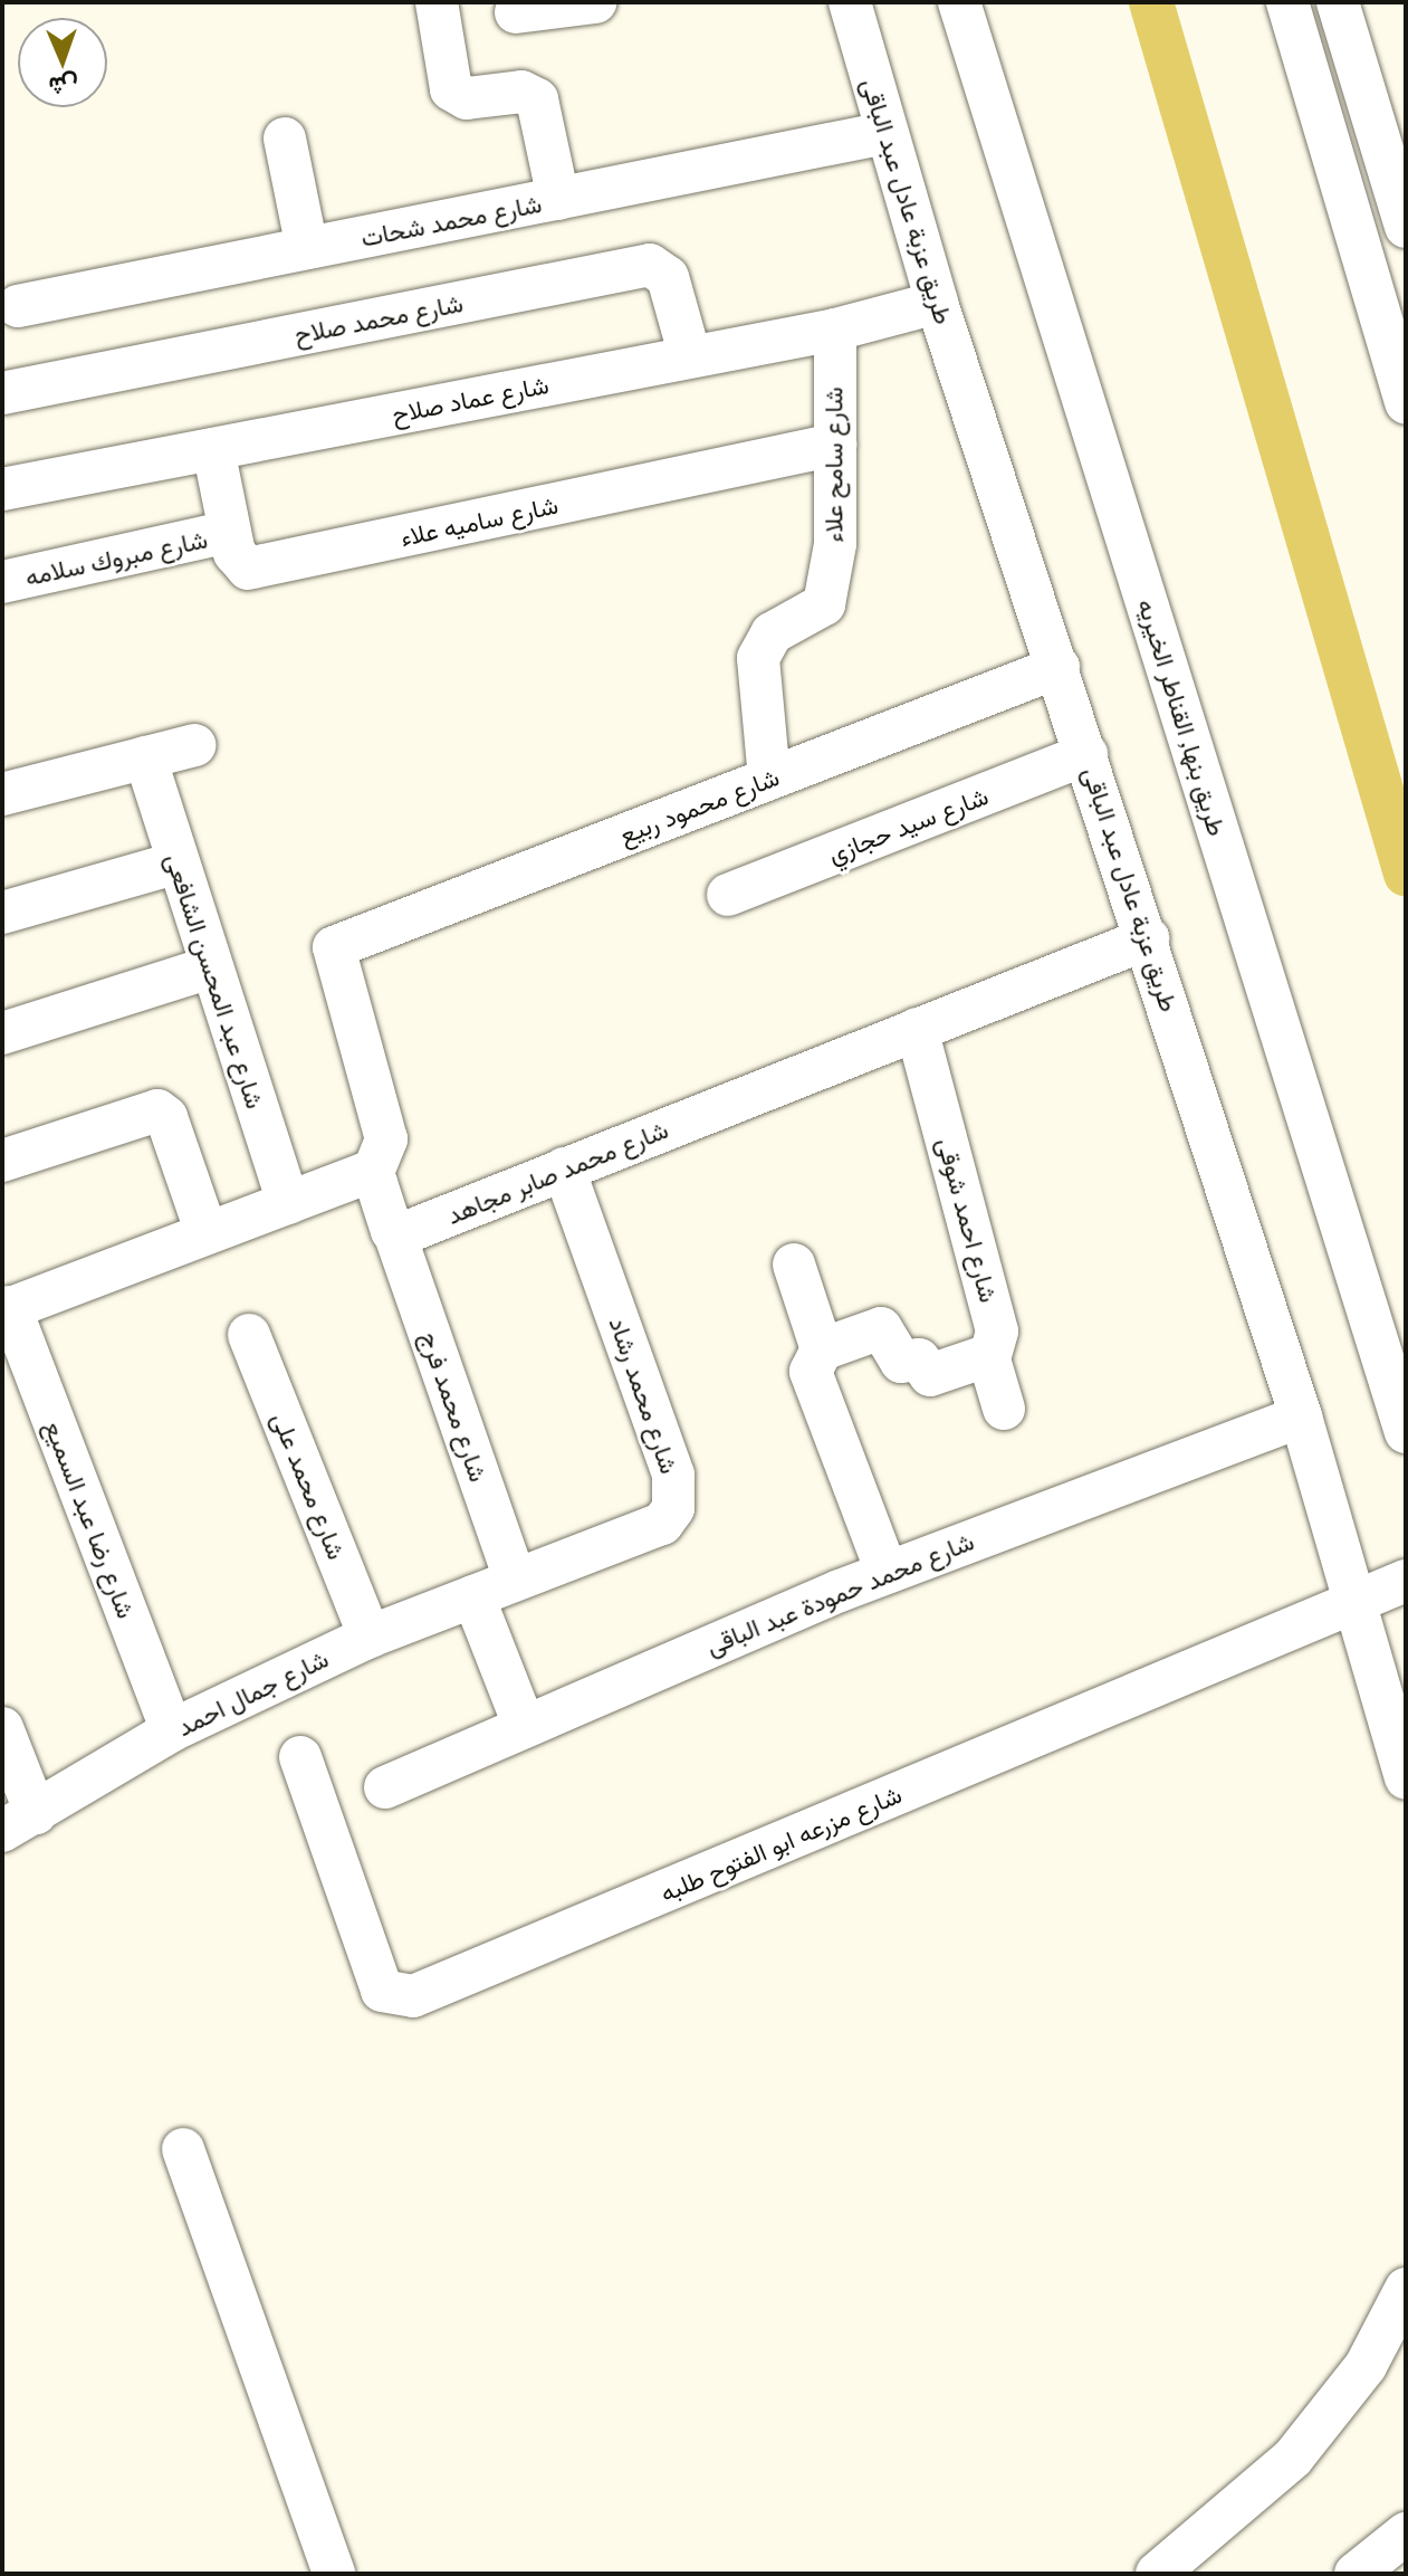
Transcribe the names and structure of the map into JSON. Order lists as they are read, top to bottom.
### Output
{
  "streets": {
    "street": [
      "طريق عزبة عادل عبد الباقى",
      "شارع محمد شحات",
      "شارع محمد صلاح",
      "شارع عماد صلاح",
      "شارع سامح علاء",
      "شارع ساميه علاء",
      "شارع مبروك سلامه",
      "طريق بنها, القناطر الخيريه",
      "شارع محمود ربيع",
      "شارع سيد حجازي",
      "شارع عبد المحسن الشافعى",
      "شارع محمد صابر مجاهد",
      "شارع احمد شوقى",
      "شارع محمد رشاد",
      "شارع محمد فرج",
      "شارع محمد على",
      "شارع رضا عبد السميع",
      "شارع محمد حمودة عبد الباقى",
      "شارع جمال احمد",
      "شارع مزرعه ابو الفتوح طلبه"
    ]
  },
  "crossings": [
    ["طريق عزبة عادل عبد الباقى", "شارع محمد شحات"],
    ["طريق عزبة عادل عبد الباقى", "شارع عماد صلاح"],
    ["طريق عزبة عادل عبد الباقى", "شارع محمود ربيع"],
    ["طريق عزبة عادل عبد الباقى", "شارع سيد حجازي"],
    ["طريق عزبة عادل عبد الباقى", "شارع محمد صابر مجاهد"],
    ["طريق عزبة عادل عبد الباقى", "شارع محمد حمودة عبد الباقى"],
    ["طريق عزبة عادل عبد الباقى", "شارع مزرعه ابو الفتوح طلبه"],
    ["شارع محمد صلاح", "شارع عماد صلاح"],
    ["شارع عماد صلاح", "شارع سامح علاء"],
    ["شارع عماد صلاح", "شارع ساميه علاء"],
    ["شارع سامح علاء", "شارع ساميه علاء"],
    ["شارع سامح علاء", "شارع محمود ربيع"],
    ["شارع ساميه علاء", "شارع مبروك سلامه"],
    ["شارع محمد صابر مجاهد", "شارع احمد شوقى"],
    ["شارع محمد صابر مجاهد", "شارع محمد رشاد"],
    ["شارع محمد صابر مجاهد", "شارع محمد فرج"],
    ["شارع محمد رشاد", "شارع محمد فرج"],
    ["شارع محمد رشاد", "شارع جمال احمد"],
    ["شارع محمد فرج", "شارع جمال احمد"],
    ["شارع محمد على", "شارع جمال احمد"],
    ["شارع رضا عبد السميع", "شارع جمال احمد"]
  ],
  "north": "bottom"
}
